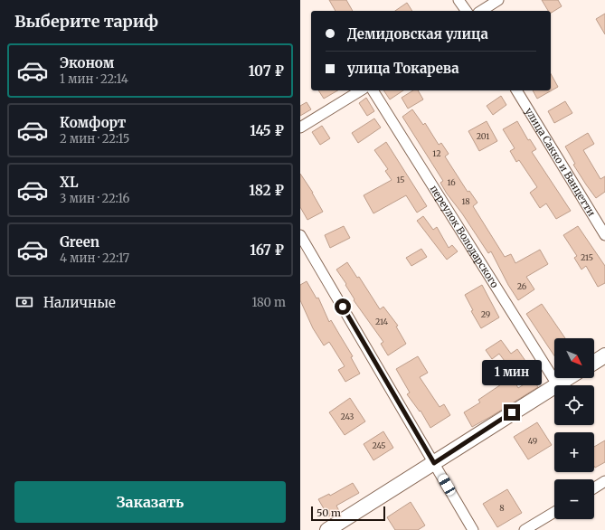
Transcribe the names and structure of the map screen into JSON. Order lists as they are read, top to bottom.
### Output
{
  "streets": {
    "street": ["улица Сакко и Ванцетти", "переулок Володарского"]
  },
  "house_numbers": [
    "201",
    "12",
    "15",
    "16",
    "18",
    "215",
    "26",
    "29",
    "214",
    "243",
    "49",
    "245",
    "8"
  ],
  "scale_bar": "50 m",
  "north": "bottom right",
  "page": {
    "heading": "Выберите тариф",
    "banner": ["Демидовская улица", "улица Токарева"],
    "list": [
      {
        "name": "Эконом",
        "note": "1 мин · 22:14",
        "value": "107 ₽"
      },
      {
        "name": "Комфорт",
        "note": "2 мин · 22:15",
        "value": "145 ₽"
      },
      {
        "name": "XL",
        "note": "3 мин · 22:16",
        "value": "182 ₽"
      },
      {
        "name": "Green",
        "note": "4 мин · 22:17",
        "value": "167 ₽"
      }
    ],
    "pay": ["Наличные", "180 m"],
    "map_buttons": ["+", "−"],
    "bubble": "1 мин",
    "buttons": "Заказать",
    "scale": "50 m"
  }
}
